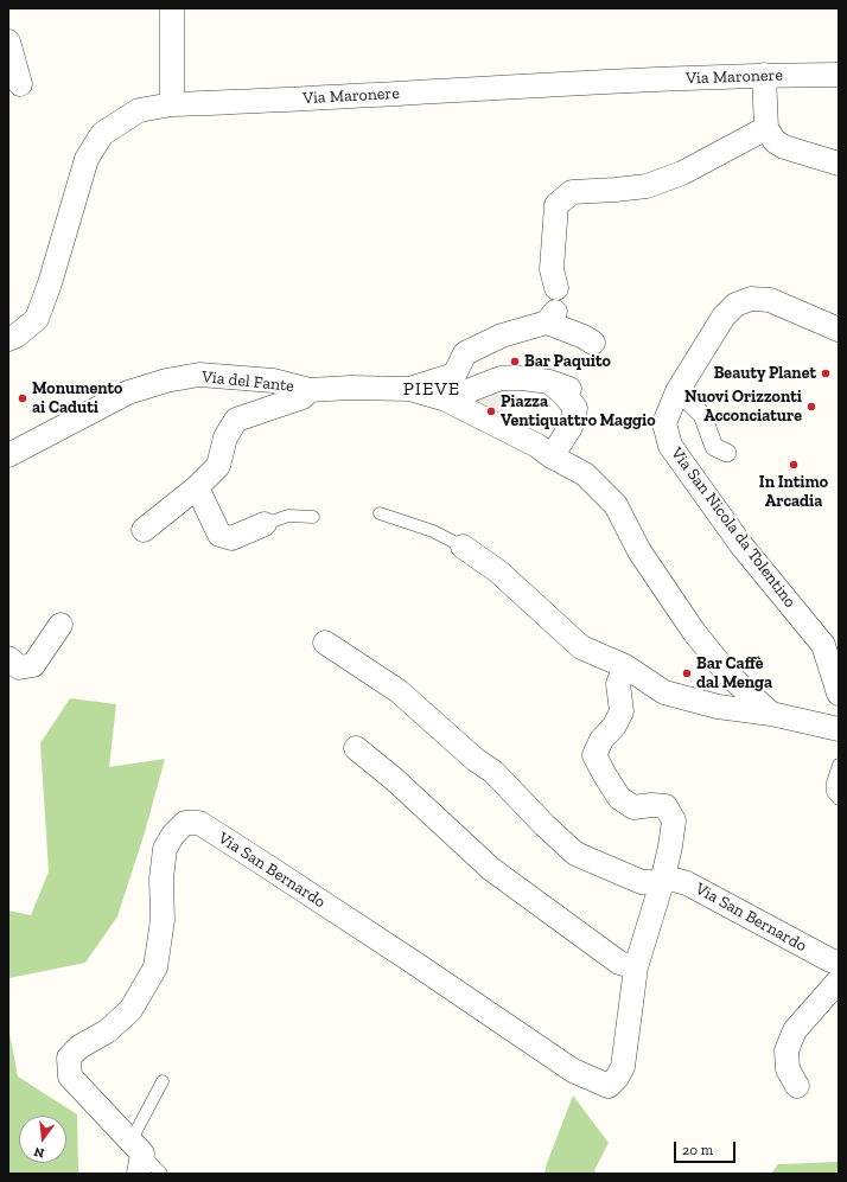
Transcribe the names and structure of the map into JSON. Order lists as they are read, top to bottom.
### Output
{
  "streets": {
    "street": [
      "Via Maronere",
      "Via del Fante",
      "Via San Nicola da Tolentino",
      "Via San Bernardo"
    ]
  },
  "districts": ["PIEVE"],
  "places": [
    "Bar Paquito",
    "Beauty Planet",
    "Monumento ai Caduti",
    "Nuovi Orizzonti Acconciature",
    "Piazza Ventiquattro Maggio",
    "In Intimo Arcadia",
    "Bar Caffè dal Menga"
  ],
  "scale_bar": "20 m",
  "north": "bottom"
}
